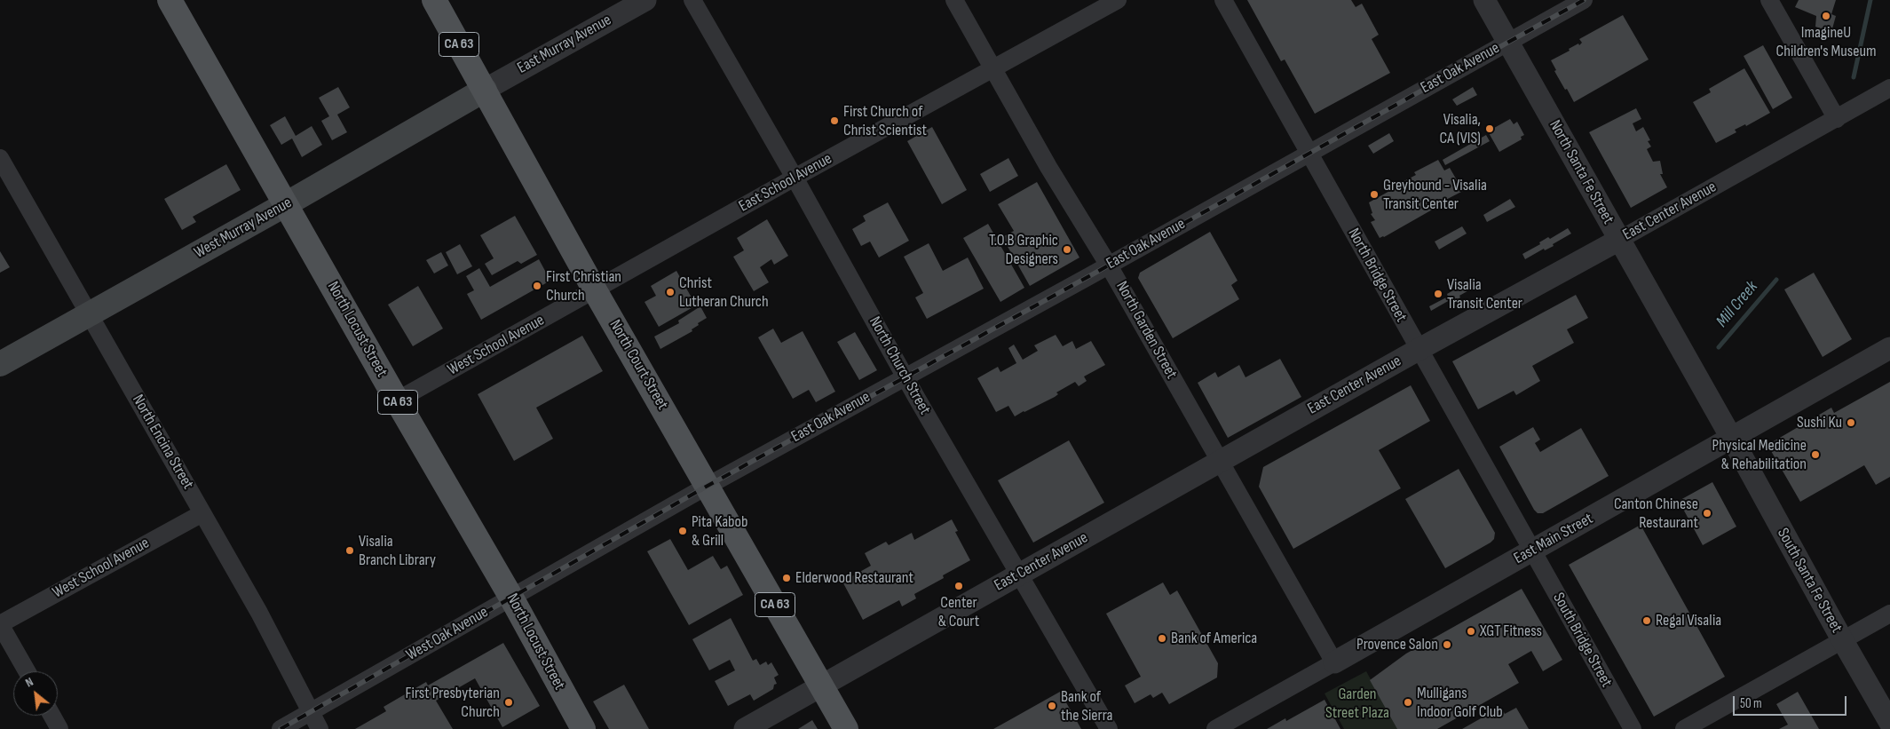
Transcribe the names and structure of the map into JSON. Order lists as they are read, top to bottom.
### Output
{
  "streets": {
    "main road": [
      "CA 63",
      "West Murray Avenue",
      "North Locust Street",
      "North Court Street"
    ],
    "street": [
      "East Murray Avenue",
      "East Oak Avenue",
      "North Santa Fe Street",
      "East School Avenue",
      "East Center Avenue",
      "North Bridge Street",
      "North Garden Street",
      "West School Avenue",
      "North Church Street",
      "North Encina Street",
      "East Main Street",
      "South Santa Fe Street",
      "West Oak Avenue",
      "South Bridge Street"
    ]
  },
  "crossings": [
    ["East Murray Avenue", "West Murray Avenue"],
    ["East Murray Avenue", "North Court Street"],
    ["East Oak Avenue", "North Santa Fe Street"],
    ["East Oak Avenue", "North Bridge Street"],
    ["East Oak Avenue", "North Garden Street"],
    ["East Oak Avenue", "North Court Street"],
    ["East Oak Avenue", "North Church Street"],
    ["East Oak Avenue", "West Oak Avenue"],
    ["North Santa Fe Street", "East Center Avenue"],
    ["North Santa Fe Street", "East Main Street"],
    ["North Santa Fe Street", "South Santa Fe Street"],
    ["East School Avenue", "North Garden Street"],
    ["East School Avenue", "West School Avenue"],
    ["East School Avenue", "North Court Street"],
    ["East School Avenue", "North Church Street"],
    ["East Center Avenue", "North Bridge Street"],
    ["East Center Avenue", "North Garden Street"],
    ["East Center Avenue", "North Court Street"],
    ["East Center Avenue", "North Church Street"],
    ["West Murray Avenue", "North Locust Street"],
    ["West Murray Avenue", "North Court Street"],
    ["West Murray Avenue", "North Encina Street"],
    ["North Bridge Street", "East Main Street"],
    ["North Bridge Street", "South Bridge Street"],
    ["North Locust Street", "West School Avenue"],
    ["North Locust Street", "West Oak Avenue"],
    ["North Garden Street", "East Main Street"],
    ["West School Avenue", "North Court Street"],
    ["West School Avenue", "North Encina Street"],
    ["North Court Street", "West Oak Avenue"],
    ["North Encina Street", "West Oak Avenue"],
    ["East Main Street", "South Santa Fe Street"],
    ["East Main Street", "South Bridge Street"]
  ],
  "water": ["Mill Creek"],
  "parks": ["Garden Street Plaza"],
  "places": [
    "ImagineU Children's Museum",
    "First Church of Christ Scientist",
    "Visalia, CA (VIS)",
    "Greyhound - Visalia Transit Center",
    "T.O.B Graphic Designers",
    "First Christian Church",
    "Christ Lutheran Church",
    "Visalia Transit Center",
    "Sushi Ku",
    "Physical Medicine & Rehabilitation",
    "Canton Chinese Restaurant",
    "Pita Kabob & Grill",
    "Visalia Branch Library",
    "Elderwood Restaurant",
    "Center & Court",
    "Regal Visalia",
    "XGT Fitness",
    "Bank of America",
    "Provence Salon",
    "First Presbyterian Church",
    "Mulligans Indoor Golf Club",
    "Bank of the Sierra"
  ],
  "scale_bar": "50 m",
  "north": "top left"
}
